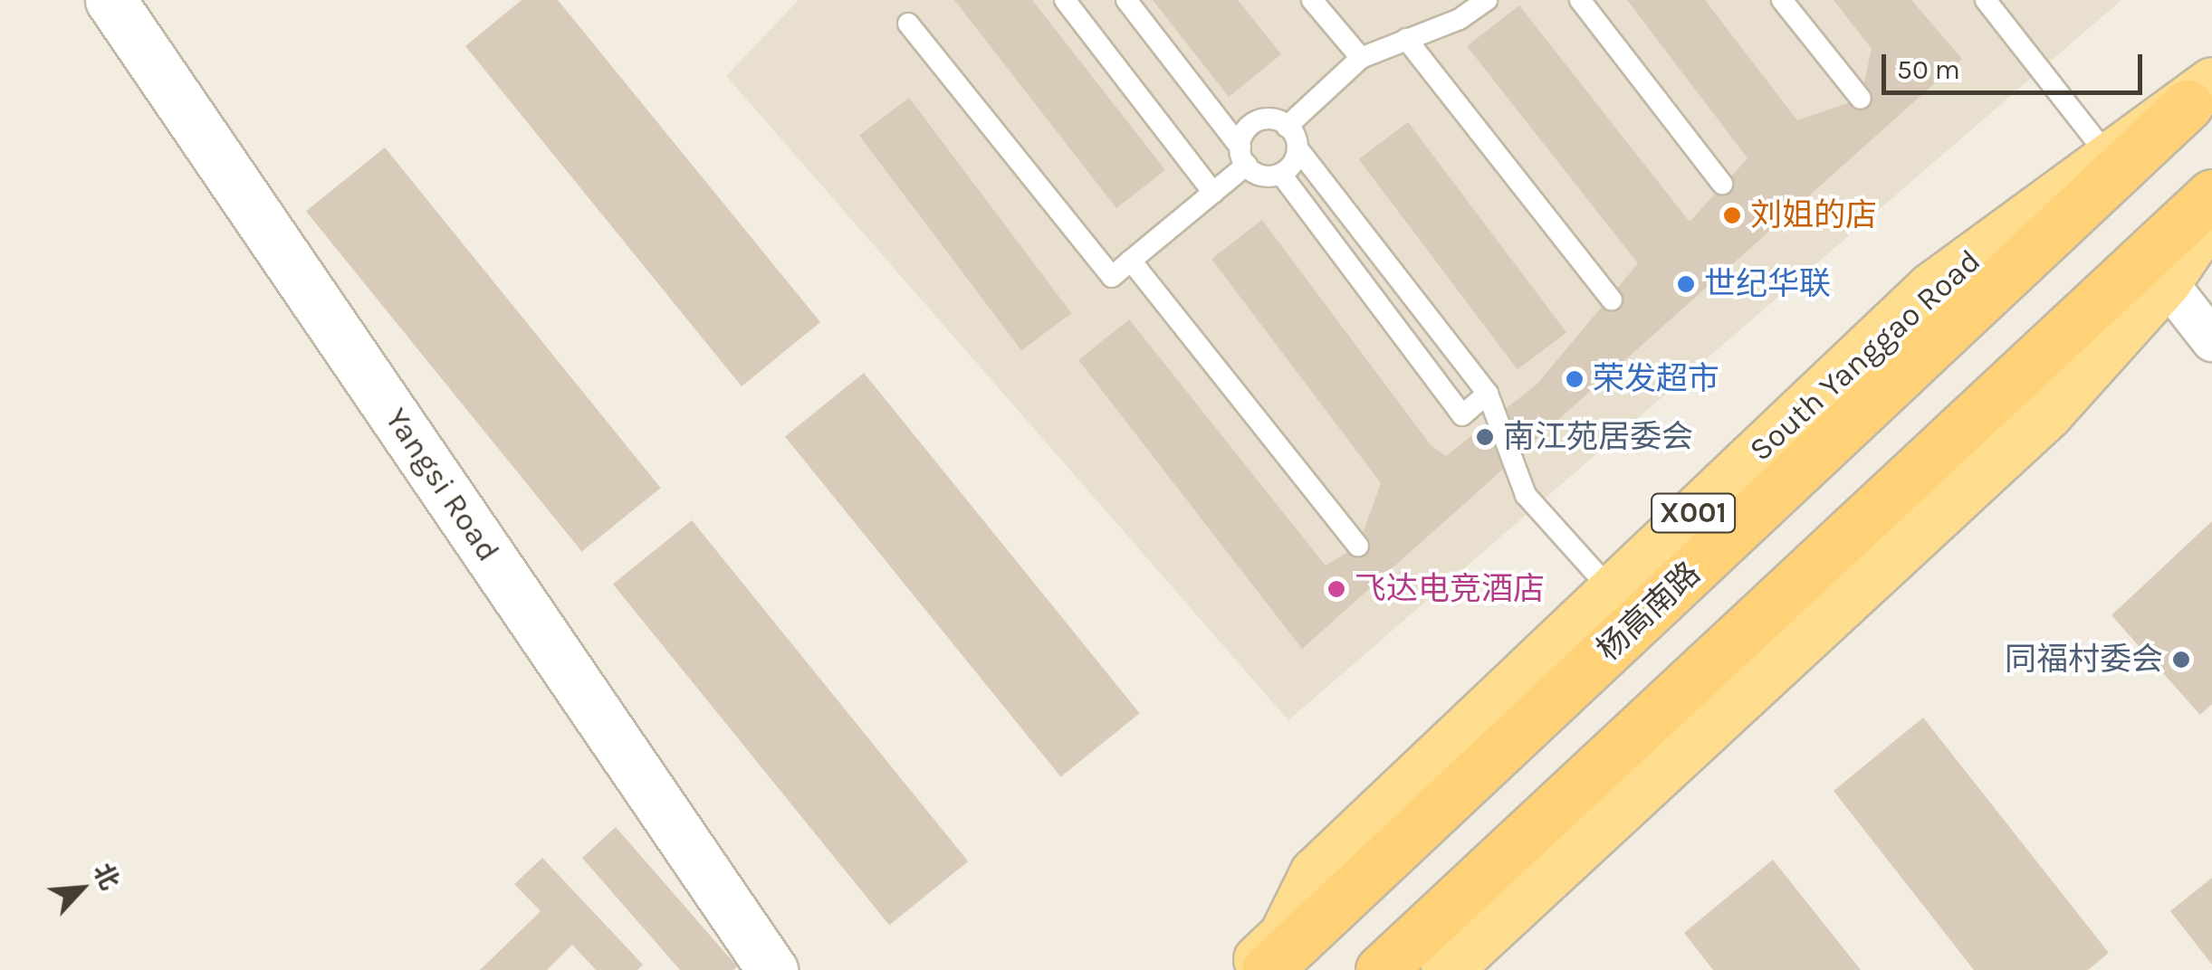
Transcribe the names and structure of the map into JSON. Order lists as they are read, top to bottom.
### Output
{
  "streets": {
    "highway": ["X001", "杨高南路"],
    "main road": ["South Yanggao Road"],
    "street": ["Yangsi Road"]
  },
  "crossings": [
    ["South Yanggao Road", "杨高南路"]
  ],
  "places": [
    "刘姐的店",
    "世纪华联",
    "荣发超市",
    "南江苑居委会",
    "飞达电竞酒店",
    "同福村委会"
  ],
  "scale_bar": "50 m",
  "north": "top right"
}
